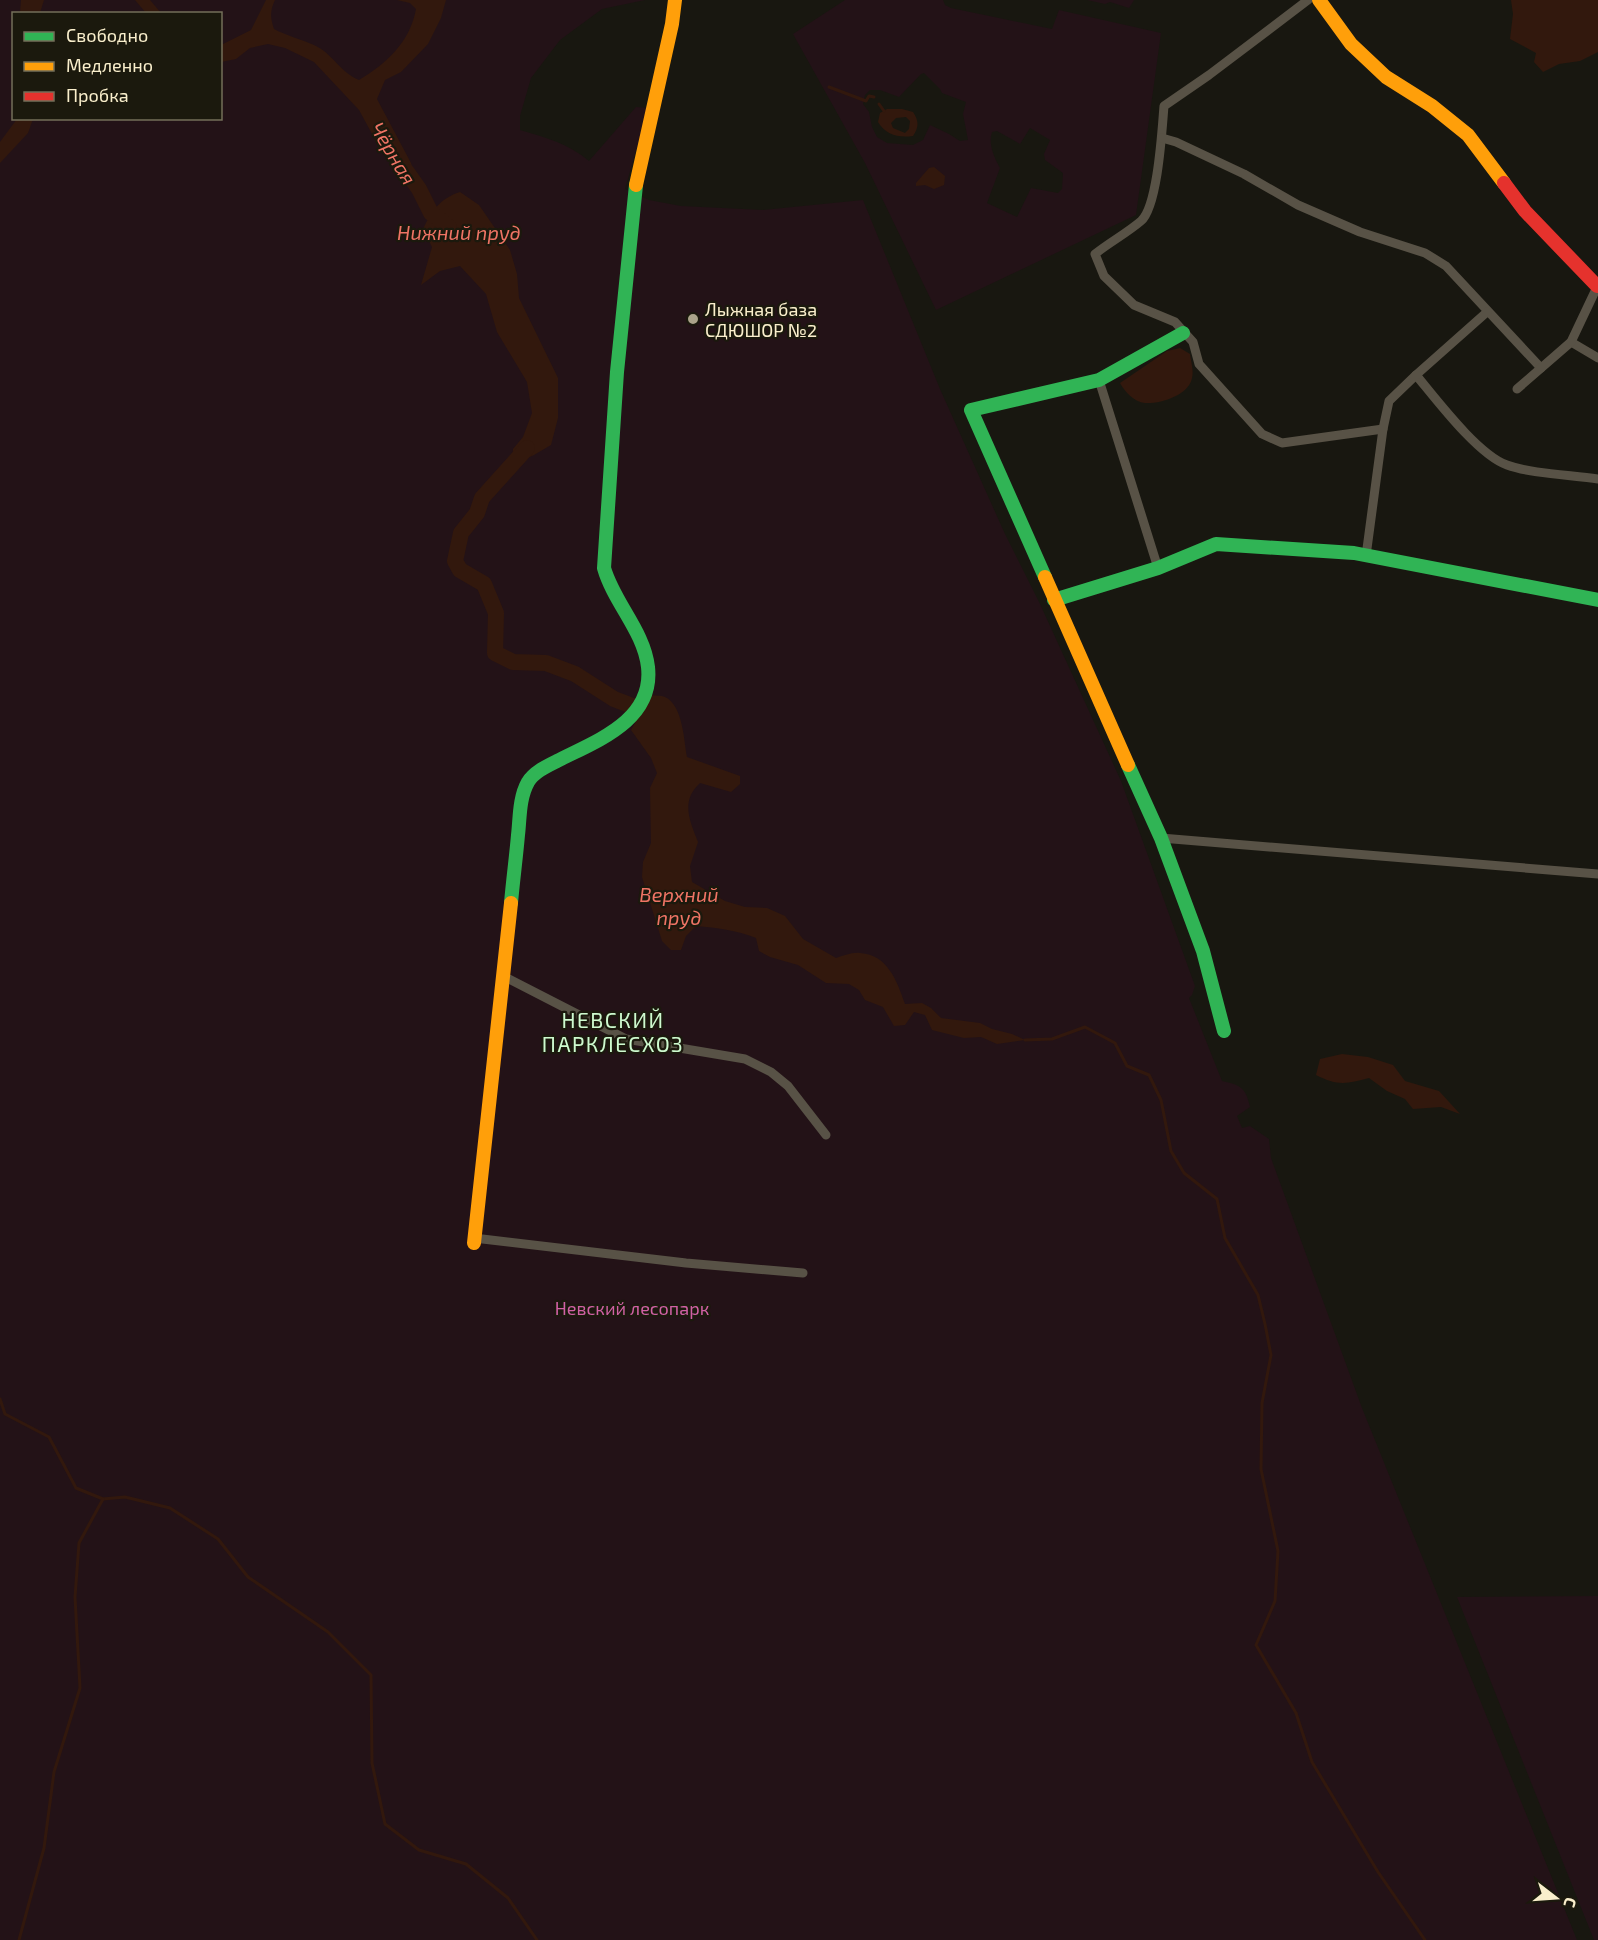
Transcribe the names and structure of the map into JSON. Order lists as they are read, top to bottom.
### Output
{
  "districts": ["НЕВСКИЙ ПАРКЛЕСХОЗ"],
  "water": ["Чёрная", "Нижний пруд", "Верхний пруд"],
  "parks": ["Невский лесопарк"],
  "places": ["Лыжная база СДЮШОР №2"],
  "legend": ["Свободно", "Медленно", "Пробка"],
  "north": "right"
}
